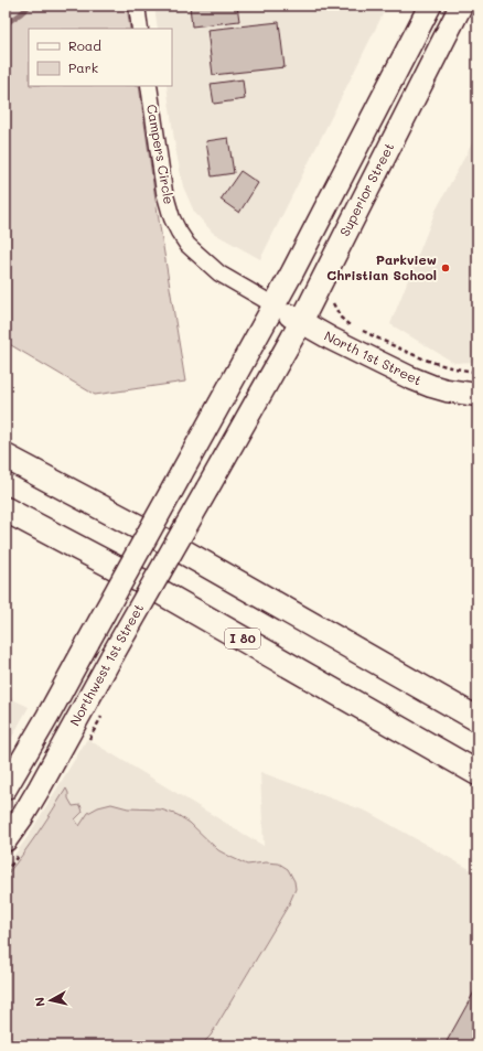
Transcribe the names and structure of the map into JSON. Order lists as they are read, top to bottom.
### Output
{
  "streets": {
    "highway": ["I 80"],
    "main road": ["Superior Street", "North 1st Street", "Northwest 1st Street"],
    "street": ["Campers Circle"]
  },
  "crossings": [
    ["Campers Circle", "North 1st Street"],
    ["Campers Circle", "Northwest 1st Street"],
    ["Superior Street", "North 1st Street"],
    ["Superior Street", "Northwest 1st Street"],
    ["North 1st Street", "Northwest 1st Street"]
  ],
  "places": ["Parkview Christian School"],
  "legend": ["Road", "Park"],
  "north": "left"
}
